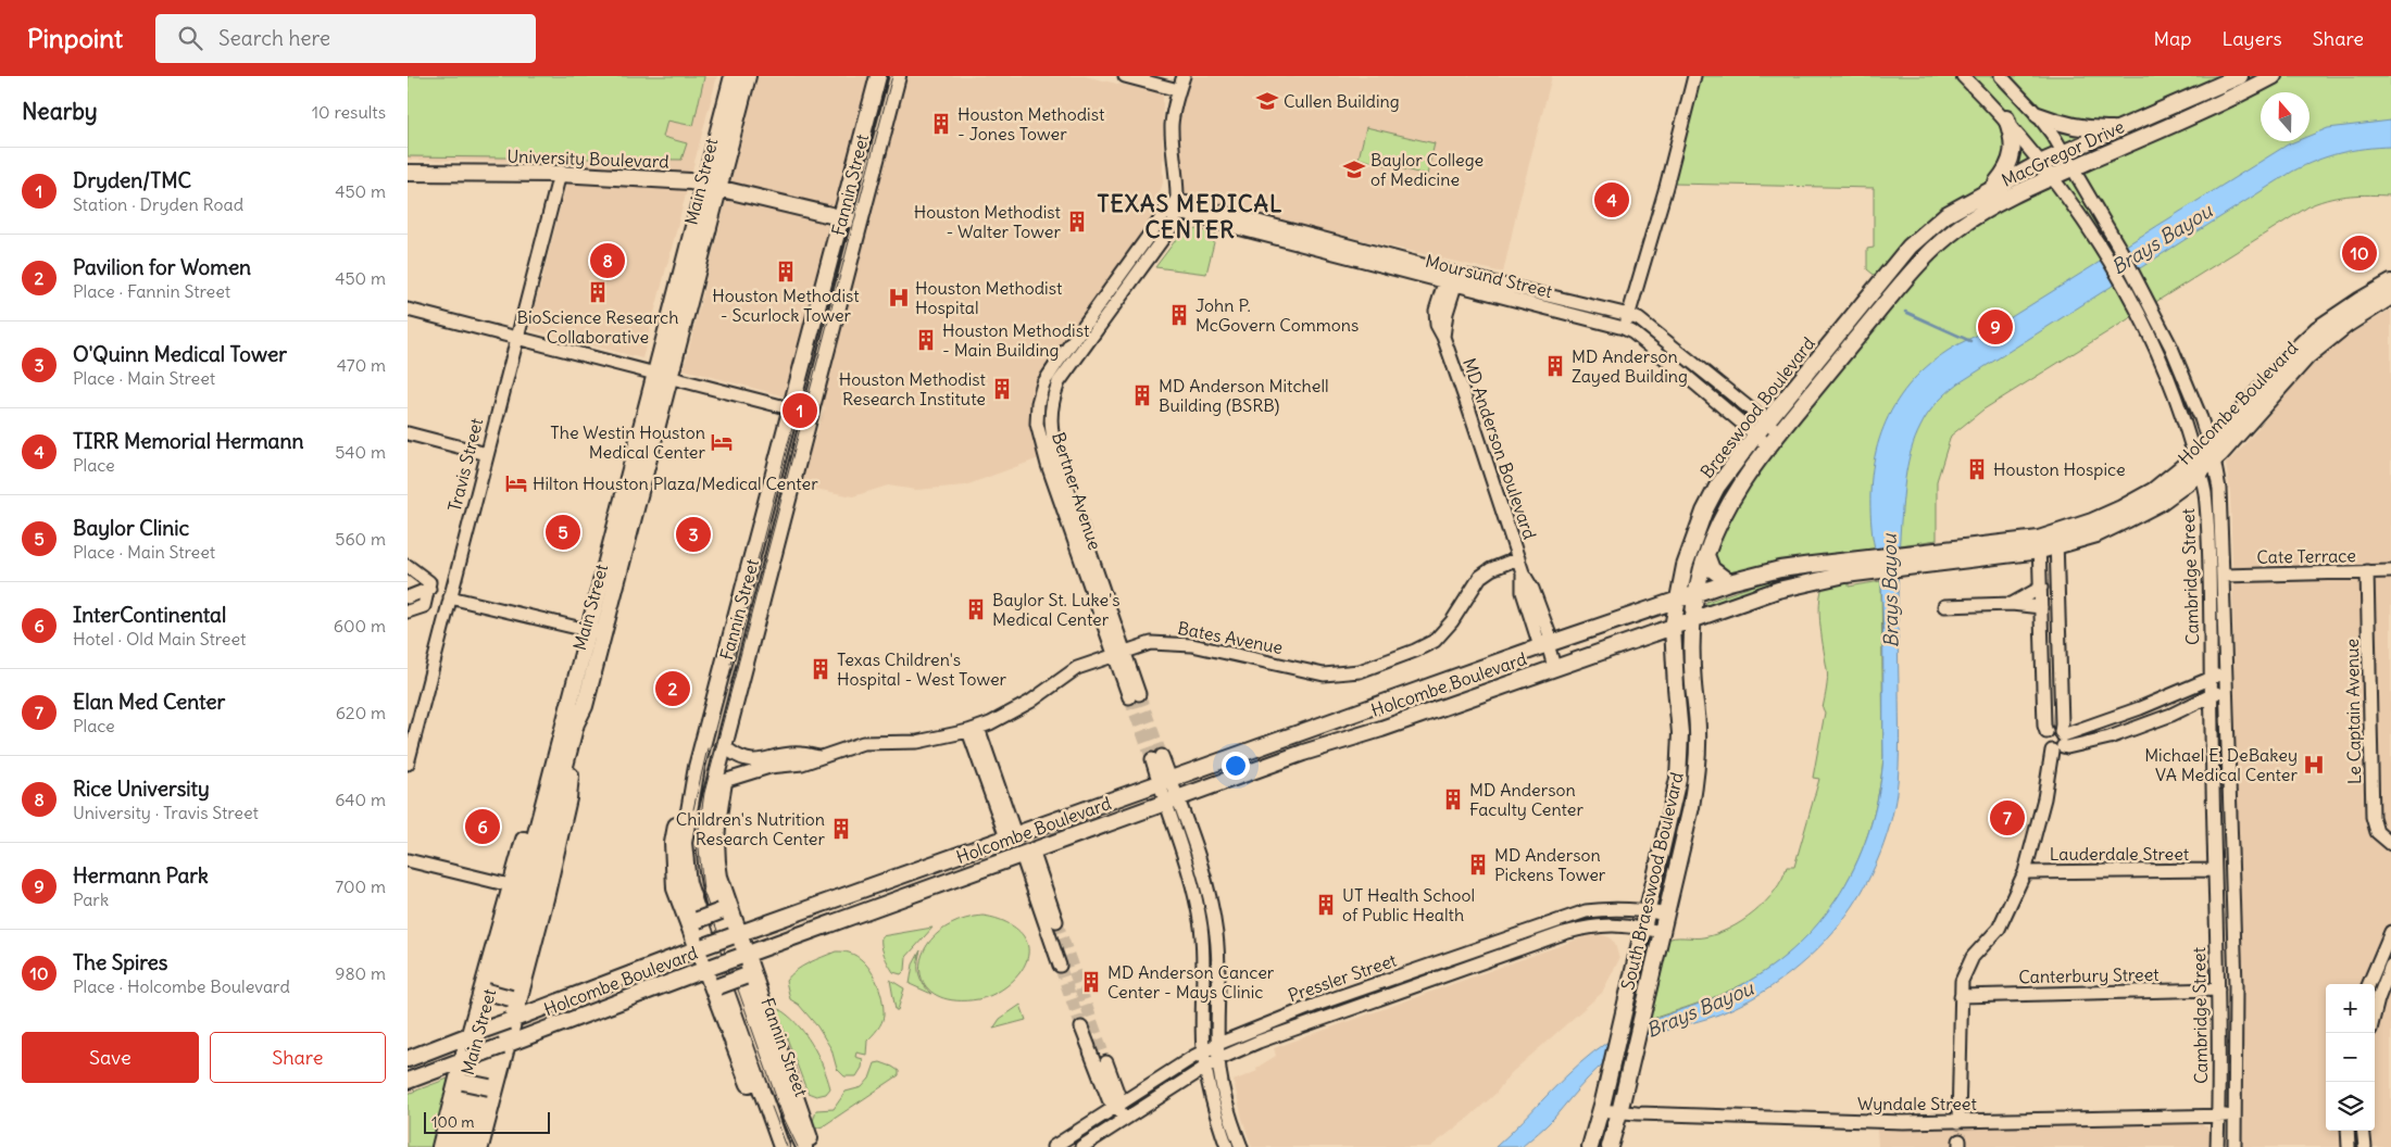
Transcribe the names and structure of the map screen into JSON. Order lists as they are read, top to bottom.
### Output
{
  "streets": {
    "main road": [
      "MacGregor Drive",
      "University Boulevard",
      "Main Street",
      "Fannin Street",
      "Holcombe Boulevard",
      "Braeswood Boulevard",
      "South Braeswood Boulevard"
    ],
    "street": [
      "Moursund Street",
      "MD Anderson Boulevard",
      "Travis Street",
      "Bertner Avenue",
      "Cate Terrace",
      "Cambridge Street",
      "Bates Avenue",
      "Le Captain Avenue",
      "Lauderdale Street",
      "Canterbury Street",
      "Pressler Street",
      "Wyndale Street"
    ]
  },
  "crossings": [
    ["MacGregor Drive", "Braeswood Boulevard"],
    ["MacGregor Drive", "Cambridge Street"],
    ["University Boulevard", "Main Street"],
    ["University Boulevard", "Fannin Street"],
    ["University Boulevard", "Travis Street"],
    ["Moursund Street", "Braeswood Boulevard"],
    ["Moursund Street", "MD Anderson Boulevard"],
    ["Moursund Street", "Bertner Avenue"],
    ["Holcombe Boulevard", "Braeswood Boulevard"],
    ["Holcombe Boulevard", "MD Anderson Boulevard"],
    ["Holcombe Boulevard", "Cambridge Street"],
    ["Holcombe Boulevard", "South Braeswood Boulevard"],
    ["Braeswood Boulevard", "South Braeswood Boulevard"],
    ["MD Anderson Boulevard", "Bates Avenue"],
    ["Bertner Avenue", "Bates Avenue"],
    ["Cate Terrace", "Cambridge Street"],
    ["Cate Terrace", "Le Captain Avenue"],
    ["Cambridge Street", "Lauderdale Street"],
    ["Cambridge Street", "Canterbury Street"],
    ["Cambridge Street", "Wyndale Street"],
    ["South Braeswood Boulevard", "Pressler Street"],
    ["South Braeswood Boulevard", "Wyndale Street"]
  ],
  "districts": ["TEXAS MEDICAL CENTER"],
  "water": ["Brays Bayou"],
  "places": {
    "school or university": ["Cullen Building", "Baylor College of Medicine"],
    "building": [
      "Houston Methodist - Jones Tower",
      "Houston Methodist - Walter Tower",
      "Houston Methodist - Scurlock Tower",
      "BioScience Research Collaborative",
      "John P. McGovern Commons",
      "Houston Methodist - Main Building",
      "MD Anderson Zayed Building",
      "Houston Methodist Research Institute",
      "MD Anderson Mitchell Building (BSRB)",
      "Houston Hospice",
      "Baylor St. Luke's Medical Center",
      "Texas Children's Hospital - West Tower",
      "MD Anderson Faculty Center",
      "Children's Nutrition Research Center",
      "MD Anderson Pickens Tower",
      "UT Health School of Public Health",
      "MD Anderson Cancer Center - Mays Clinic"
    ],
    "hospital": ["Houston Methodist Hospital", "Michael E. DeBakey VA Medical Center"],
    "hotel": ["The Westin Houston Medical Center", "Hilton Houston Plaza/Medical Center"]
  },
  "scale_bar": "100 m",
  "north": "top",
  "page": {
    "header": "Pinpoint",
    "search": "Search here",
    "nav": ["Map", "Layers", "Share"],
    "heading": ["Nearby", "10 results"],
    "list": [
      {
        "mark": "1",
        "name": "Dryden/TMC",
        "note": "Station · Dryden Road",
        "value": "450 m"
      },
      {
        "mark": "2",
        "name": "Pavilion for Women",
        "note": "Place · Fannin Street",
        "value": "450 m"
      },
      {
        "mark": "3",
        "name": "O'Quinn Medical Tower",
        "note": "Place · Main Street",
        "value": "470 m"
      },
      {
        "mark": "4",
        "name": "TIRR Memorial Hermann",
        "note": "Place",
        "value": "540 m"
      },
      {
        "mark": "5",
        "name": "Baylor Clinic",
        "note": "Place · Main Street",
        "value": "560 m"
      },
      {
        "mark": "6",
        "name": "InterContinental",
        "note": "Hotel · Old Main Street",
        "value": "600 m"
      },
      {
        "mark": "7",
        "name": "Elan Med Center",
        "note": "Place",
        "value": "620 m"
      },
      {
        "mark": "8",
        "name": "Rice University",
        "note": "University · Travis Street",
        "value": "640 m"
      },
      {
        "mark": "9",
        "name": "Hermann Park",
        "note": "Park",
        "value": "700 m"
      },
      {
        "mark": "10",
        "name": "The Spires",
        "note": "Place · Holcombe Boulevard",
        "value": "980 m"
      }
    ],
    "pins": [
      "4",
      "10",
      "8",
      "9",
      "1",
      "5",
      "3",
      "2",
      "7",
      "6"
    ],
    "map_buttons": ["+", "−"],
    "buttons": ["Save", "Share"],
    "scale": "100 m"
  }
}
